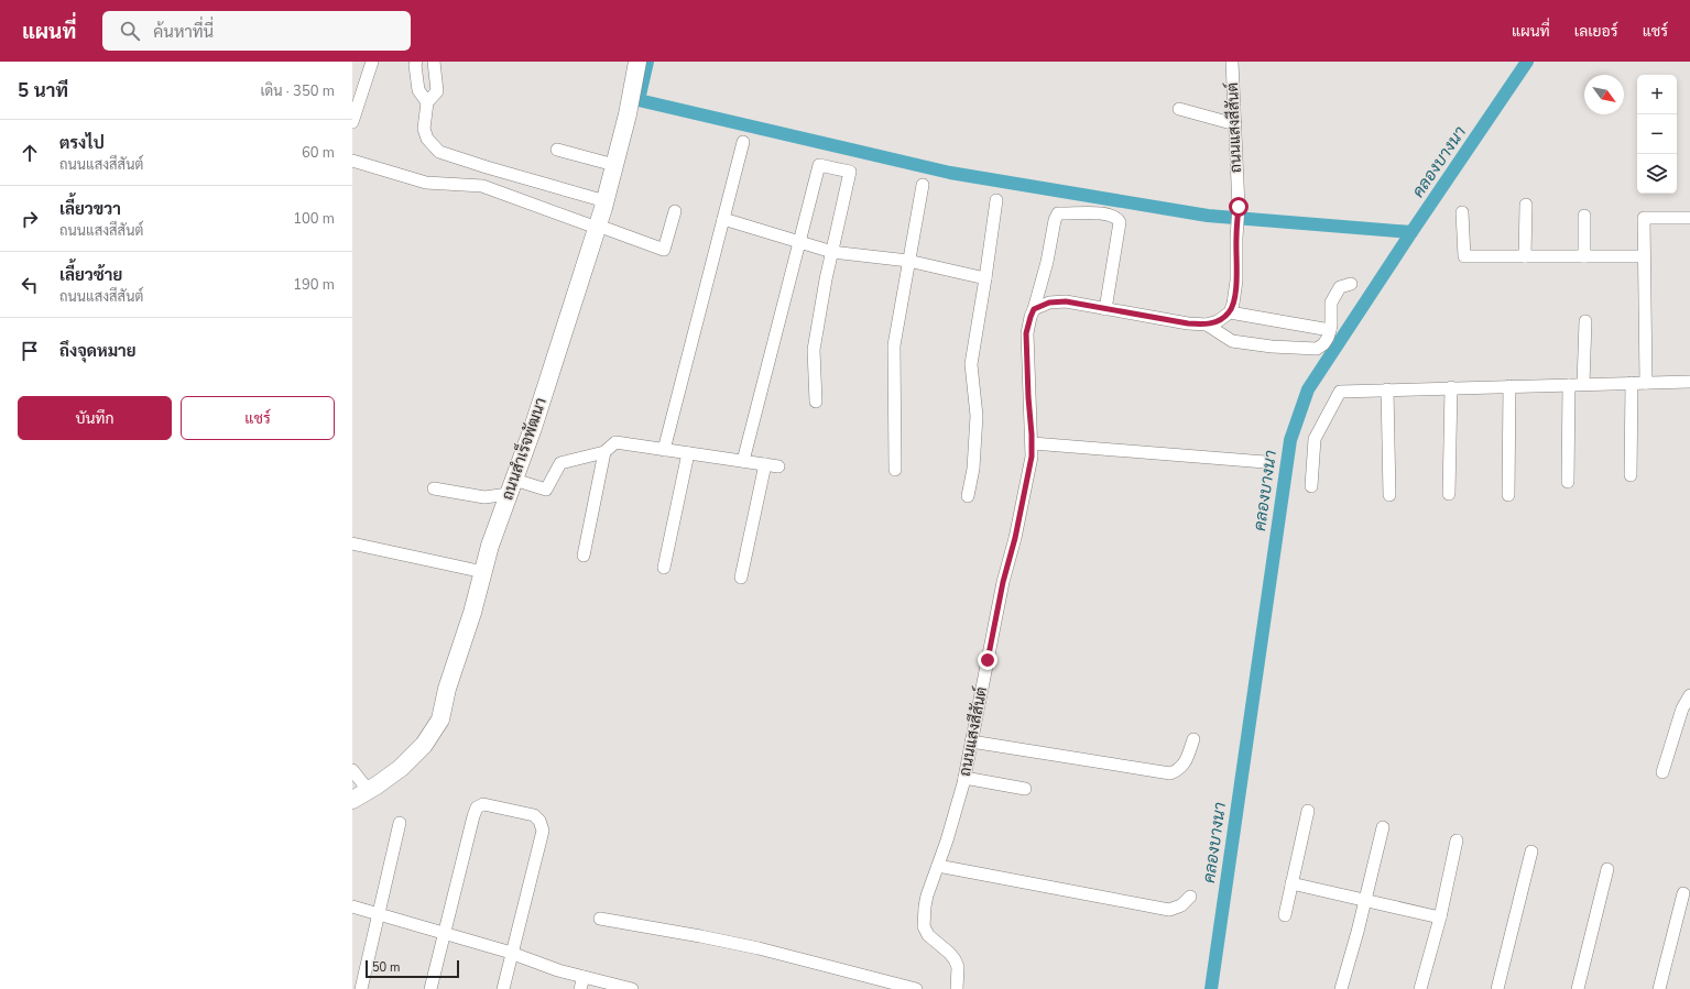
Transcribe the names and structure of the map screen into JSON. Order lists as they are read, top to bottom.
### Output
{
  "streets": {
    "street": ["ถนนแสงสีสันต์", "ถนนสำเร็จพัฒนา"]
  },
  "water": ["คลองบางนา"],
  "scale_bar": "50 m",
  "north": "bottom right",
  "page": {
    "header": "แผนที่",
    "search": "ค้นหาที่นี่",
    "nav": ["แผนที่", "เลเยอร์", "แชร์"],
    "heading": ["5 นาที", "เดิน · 350 m"],
    "map_buttons": ["+", "−"],
    "list": [
      ["ตรงไป", "ถนนแสงสีสันต์", "60 m"],
      ["เลี้ยวขวา", "ถนนแสงสีสันต์", "100 m"],
      ["เลี้ยวซ้าย", "ถนนแสงสีสันต์", "190 m"],
      "ถึงจุดหมาย"
    ],
    "buttons": ["บันทึก", "แชร์"],
    "scale": "50 m"
  }
}
